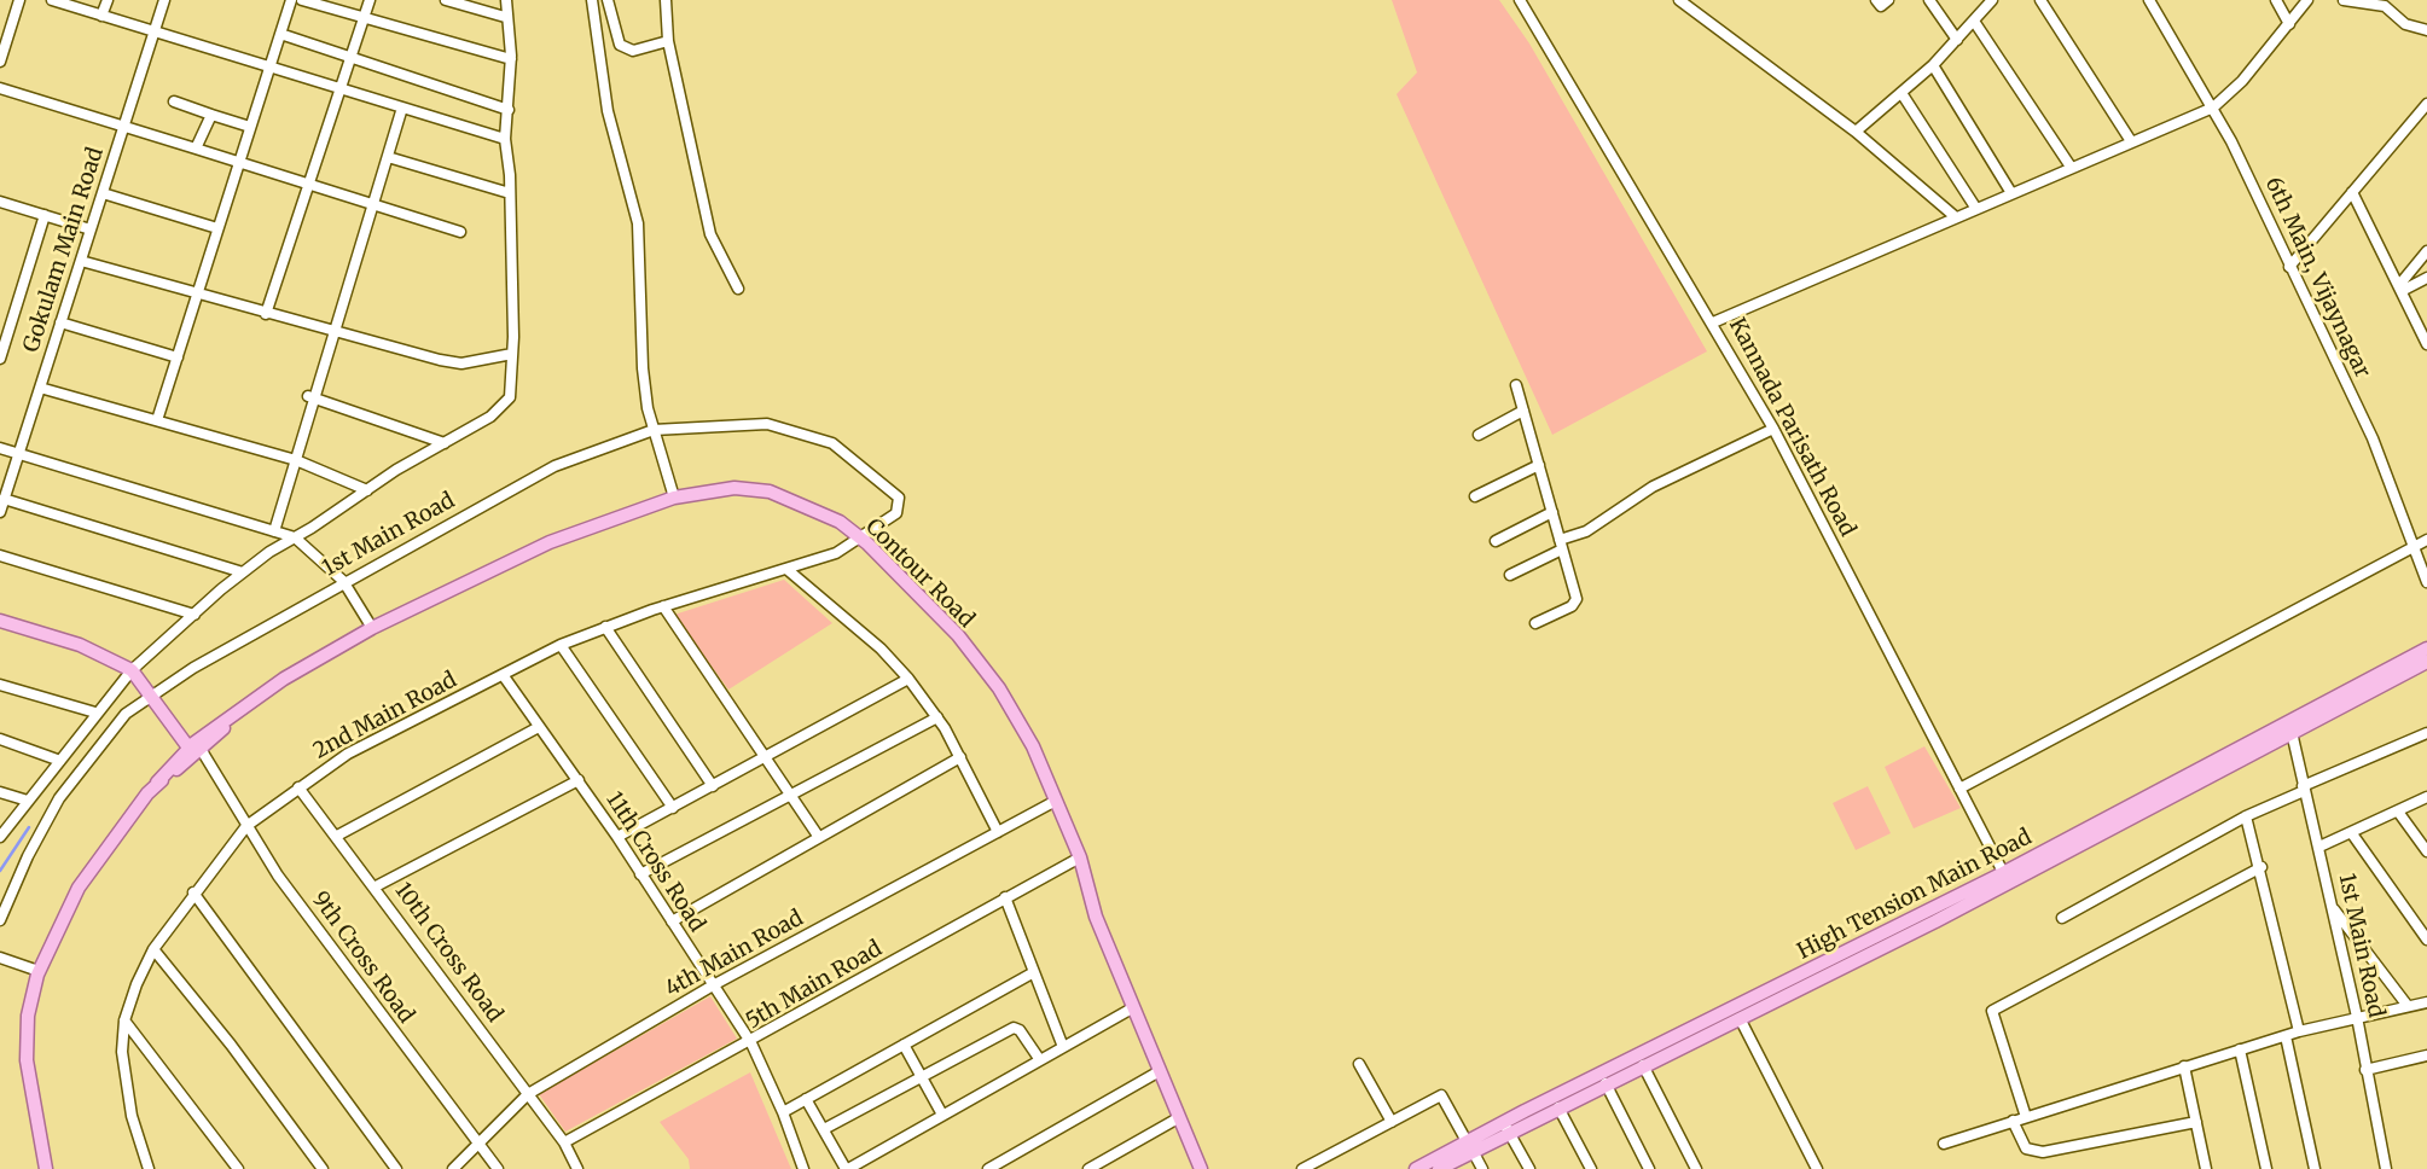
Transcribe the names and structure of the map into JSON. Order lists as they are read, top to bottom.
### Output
{
  "streets": {
    "main road": ["Contour Road", "High Tension Main Road"],
    "street": [
      "Gokulam Main Road",
      "6th Main, Vijaynagar",
      "Kannada Parisath Road",
      "1st Main Road",
      "2nd Main Road",
      "11th Cross Road",
      "10th Cross Road",
      "4th Main Road",
      "9th Cross Road",
      "5th Main Road"
    ]
  },
  "crossings": [
    ["Kannada Parisath Road", "High Tension Main Road"],
    ["1st Main Road", "Contour Road"],
    ["1st Main Road", "2nd Main Road"],
    ["1st Main Road", "High Tension Main Road"],
    ["Contour Road", "2nd Main Road"],
    ["Contour Road", "4th Main Road"],
    ["Contour Road", "9th Cross Road"],
    ["Contour Road", "5th Main Road"],
    ["2nd Main Road", "11th Cross Road"],
    ["2nd Main Road", "10th Cross Road"],
    ["2nd Main Road", "9th Cross Road"],
    ["11th Cross Road", "4th Main Road"],
    ["11th Cross Road", "5th Main Road"],
    ["10th Cross Road", "4th Main Road"],
    ["10th Cross Road", "5th Main Road"],
    ["4th Main Road", "9th Cross Road"]
  ]
}
